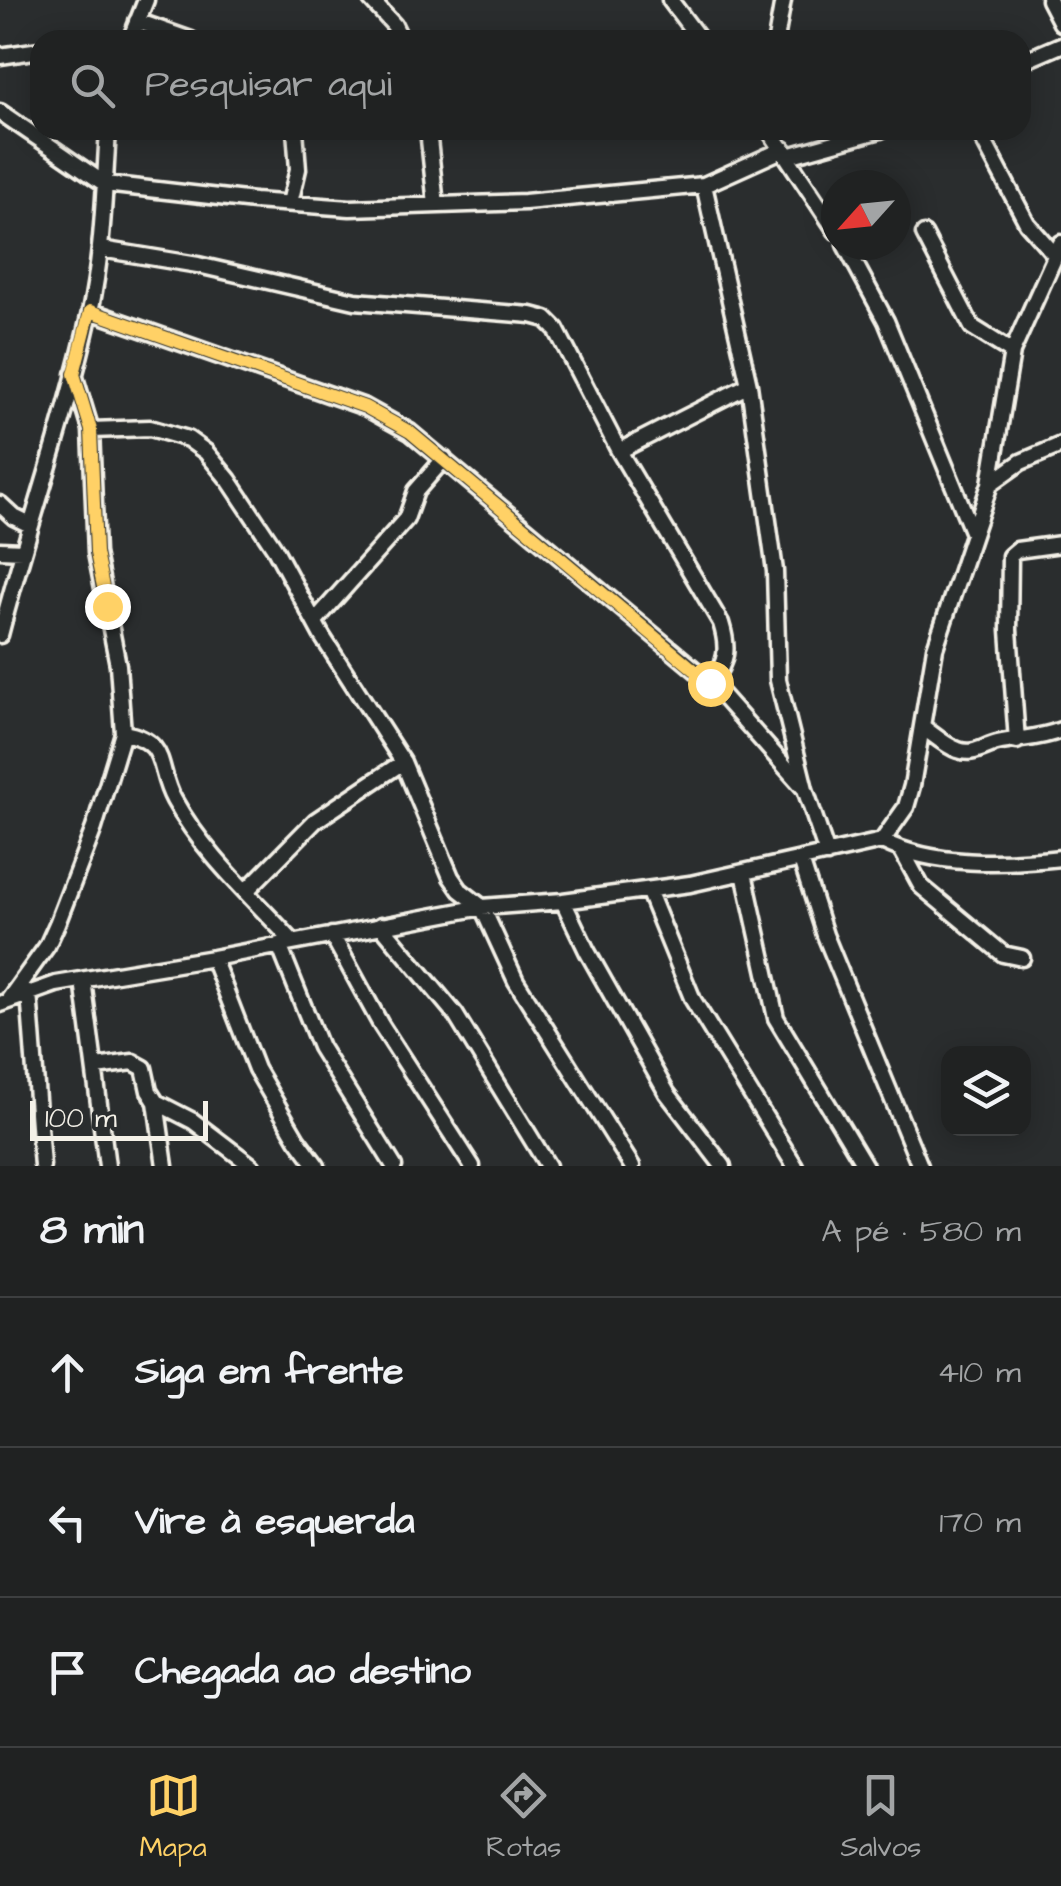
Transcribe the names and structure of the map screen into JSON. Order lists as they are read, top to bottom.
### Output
{
  "scale_bar": "100 m",
  "north": "bottom left",
  "page": {
    "search": "Pesquisar aqui",
    "scale": "100 m",
    "heading": ["8 min", "A pé · 580 m"],
    "list": [
      ["Siga em frente", "410 m"],
      ["Vire à esquerda", "170 m"],
      "Chegada ao destino"
    ],
    "nav": ["Mapa", "Rotas", "Salvos"]
  }
}
